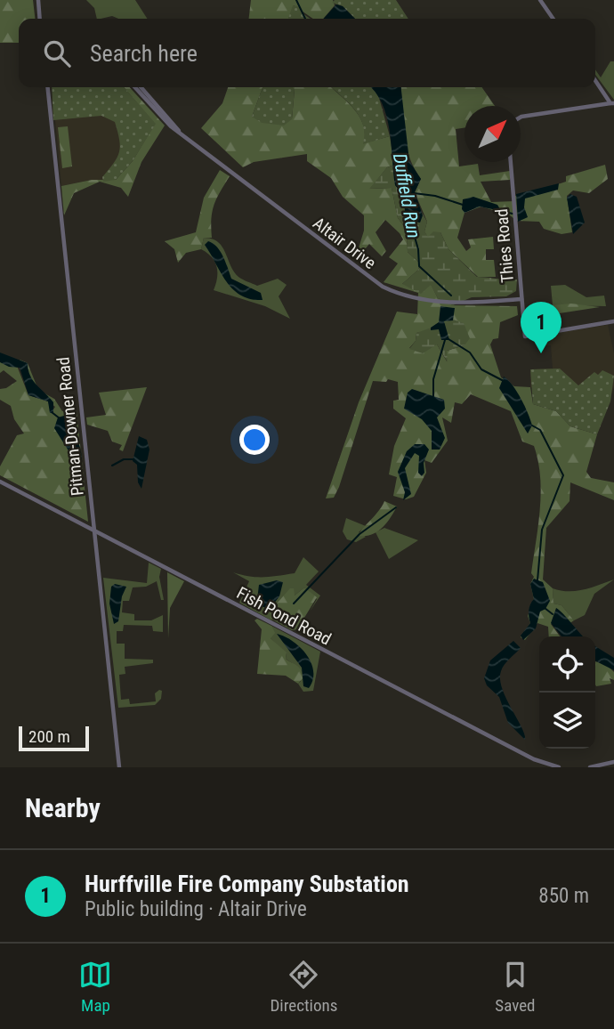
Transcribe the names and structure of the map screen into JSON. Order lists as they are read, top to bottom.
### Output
{
  "streets": {
    "street": [
      "Altair Drive",
      "Thies Road",
      "Pitman-Downer Road",
      "Fish Pond Road"
    ]
  },
  "crossings": [
    ["Altair Drive", "Thies Road"],
    ["Pitman-Downer Road", "Fish Pond Road"]
  ],
  "water": ["Duffield Run"],
  "scale_bar": "200 m",
  "north": "top right",
  "page": {
    "search": "Search here",
    "pins": "1",
    "scale": "200 m",
    "heading": "Nearby",
    "list": [
      {
        "mark": "1",
        "name": "Hurffville Fire Company Substation",
        "note": "Public building · Altair Drive",
        "value": "850 m"
      }
    ],
    "nav": ["Map", "Directions", "Saved"]
  }
}
